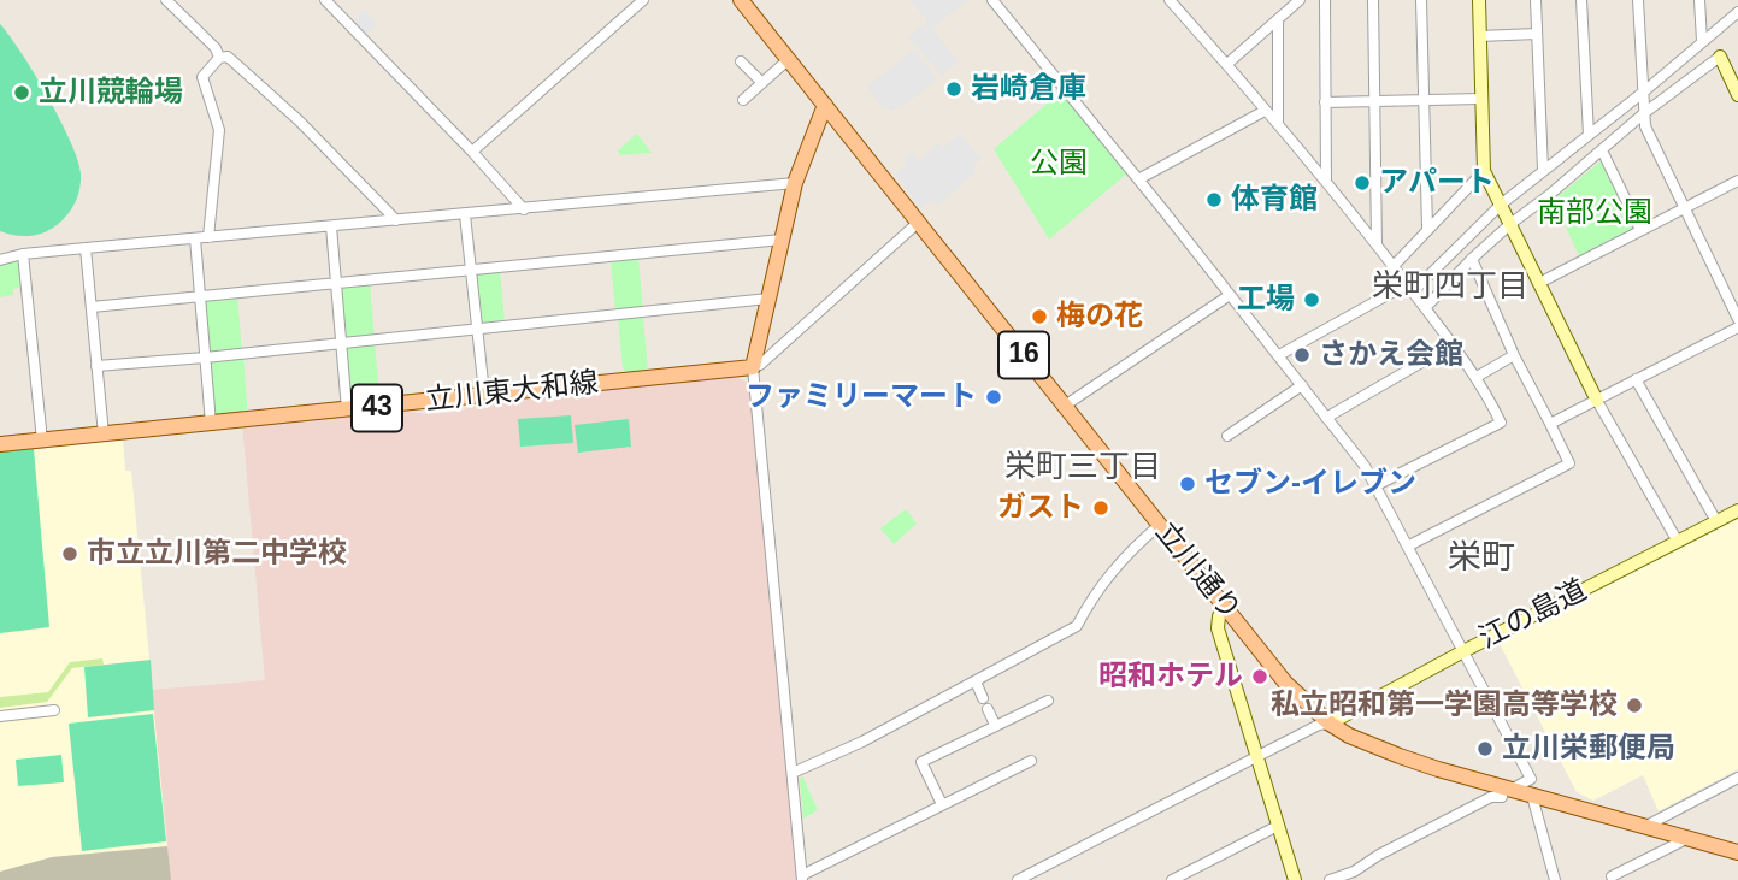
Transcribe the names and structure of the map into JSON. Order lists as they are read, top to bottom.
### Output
{
  "streets": {
    "main road": [
      "16",
      "立川東大和線",
      "43",
      "立川通り"
    ],
    "street": ["江の島道"]
  },
  "crossings": [
    ["立川通り", "江の島道"]
  ],
  "districts": ["栄町四丁目", "栄町三丁目", "栄町"],
  "parks": ["公園", "南部公園"],
  "places": [
    "岩崎倉庫",
    "立川競輪場",
    "アパート",
    "体育館",
    "工場",
    "梅の花",
    "さかえ会館",
    "ファミリーマート",
    "セブン-イレブン",
    "ガスト",
    "市立立川第二中学校",
    "昭和ホテル",
    "私立昭和第一学園高等学校",
    "立川栄郵便局"
  ]
}
